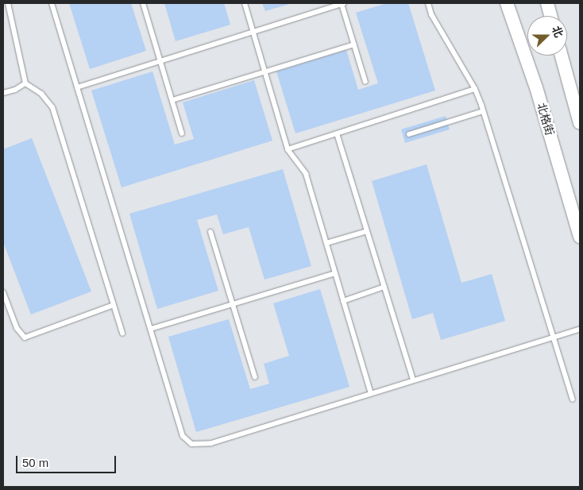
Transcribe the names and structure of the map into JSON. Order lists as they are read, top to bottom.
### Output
{
  "streets": {
    "street": ["北格街"]
  },
  "scale_bar": "50 m",
  "north": "right"
}
